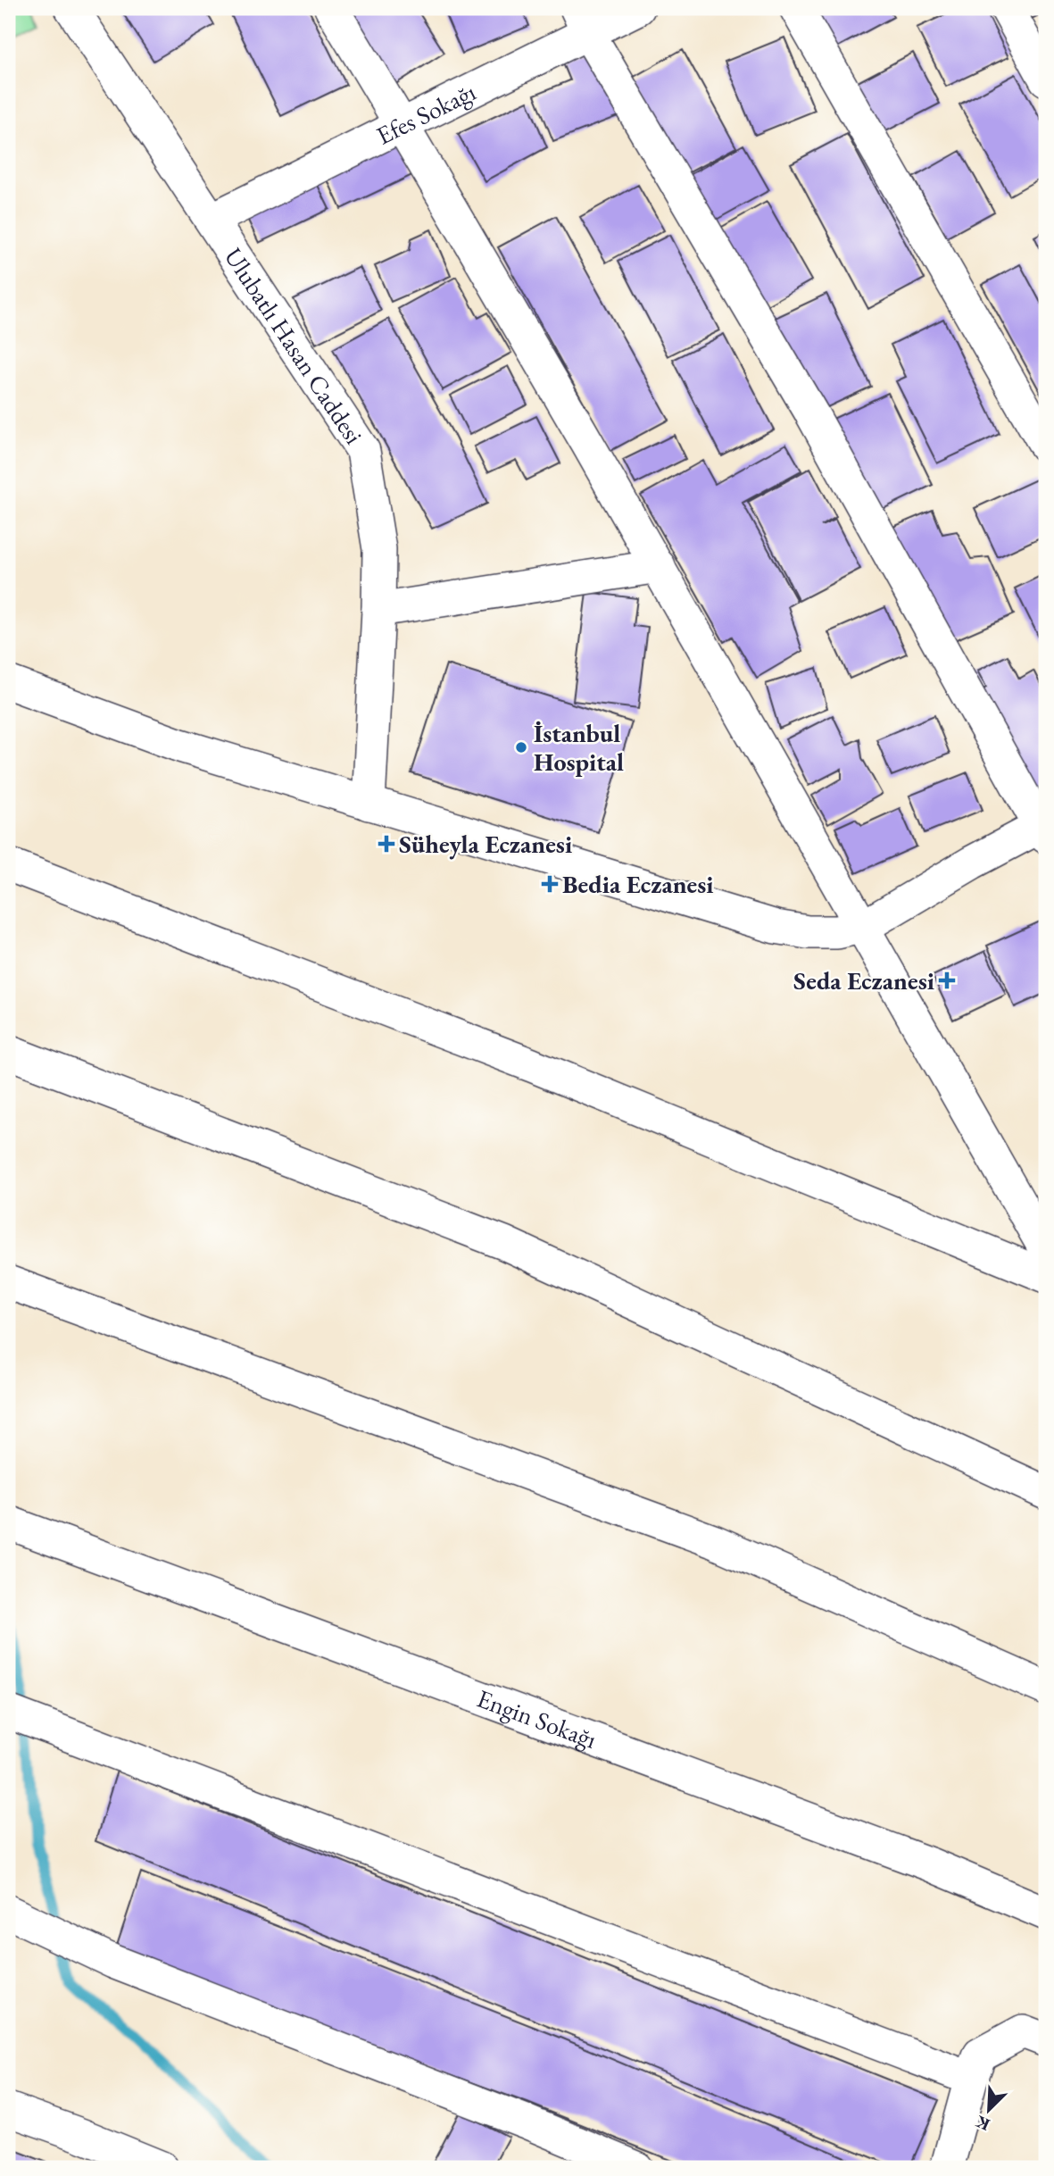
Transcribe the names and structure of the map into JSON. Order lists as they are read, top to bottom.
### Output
{
  "streets": {
    "street": ["Efes Sokağı", "Ulubatlı Hasan Caddesi", "Engin Sokağı"]
  },
  "crossings": [
    ["Efes Sokağı", "Ulubatlı Hasan Caddesi"]
  ],
  "places": {
    "other": ["İstanbul Hospital"],
    "health": ["Süheyla Eczanesi", "Bedia Eczanesi", "Seda Eczanesi"]
  },
  "north": "bottom left"
}
